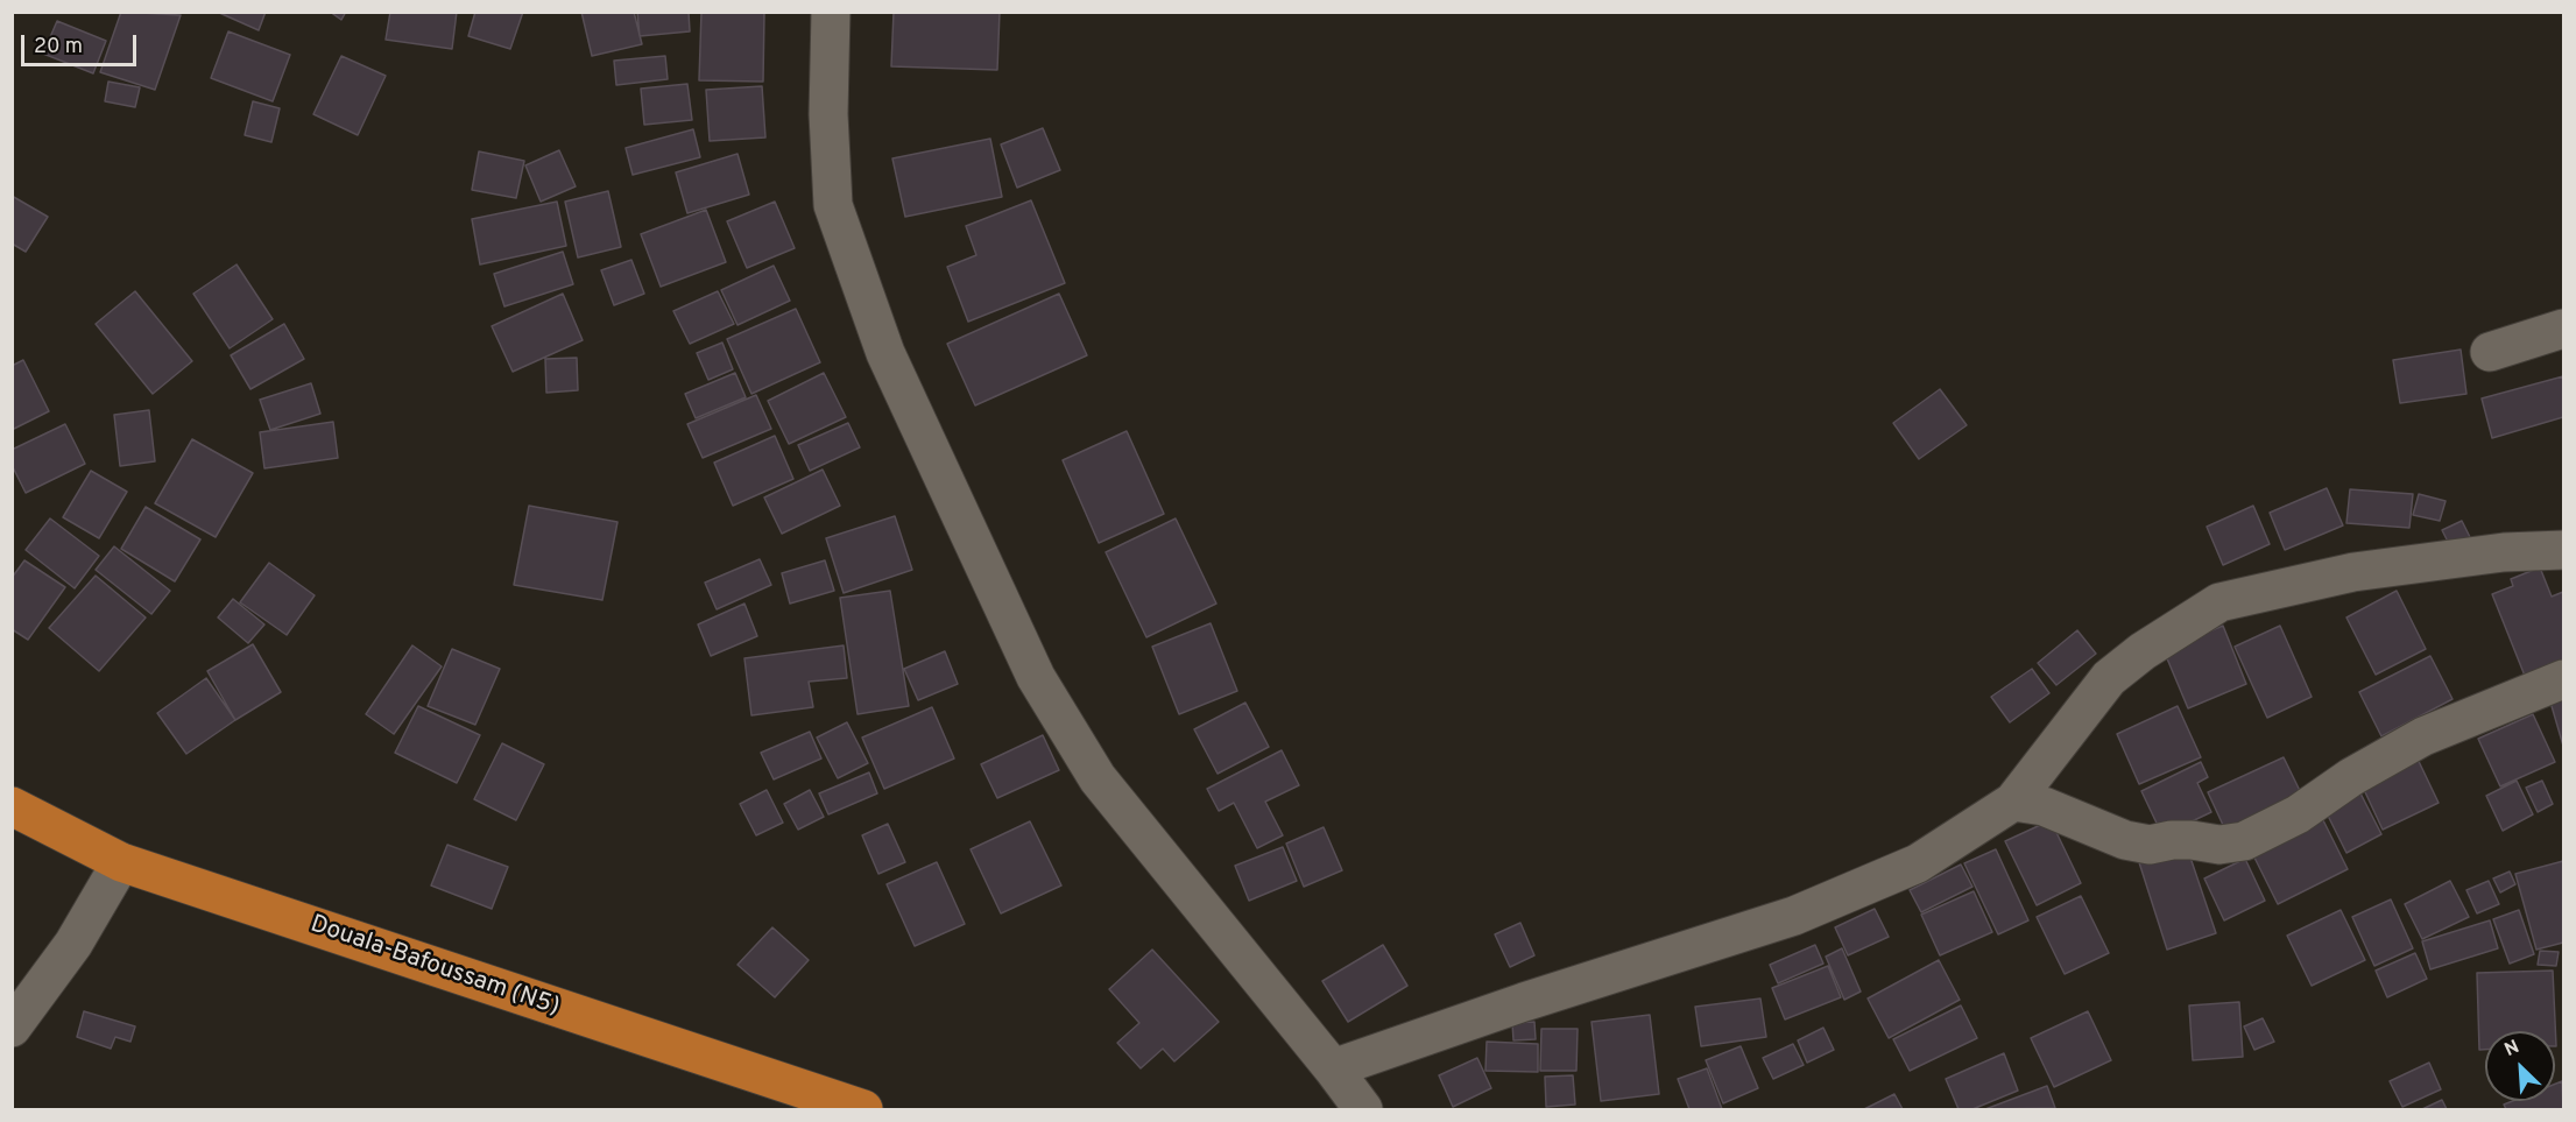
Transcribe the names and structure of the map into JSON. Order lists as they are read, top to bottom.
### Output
{
  "streets": {
    "highway": ["Douala-Bafoussam (N5)"]
  },
  "scale_bar": "20 m",
  "north": "top left"
}
